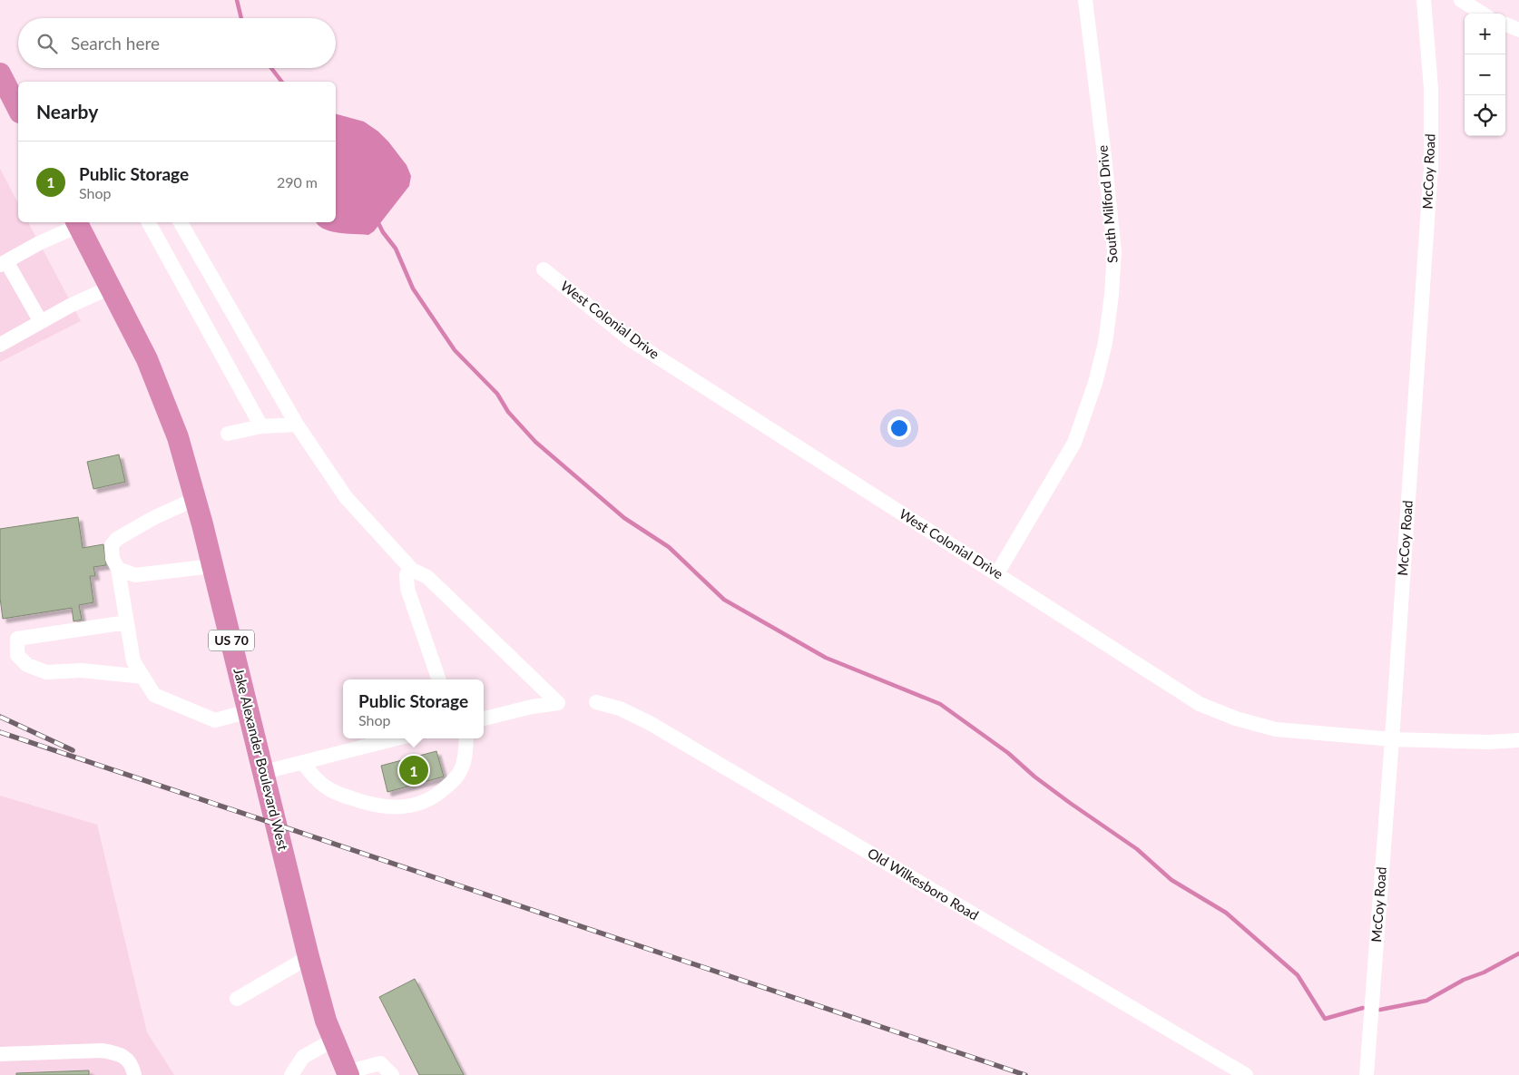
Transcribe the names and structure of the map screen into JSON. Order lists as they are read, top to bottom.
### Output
{
  "streets": {
    "highway": ["US 70", "Jake Alexander Boulevard West"],
    "street": [
      "McCoy Road",
      "South Milford Drive",
      "West Colonial Drive",
      "Old Wilkesboro Road"
    ]
  },
  "crossings": [
    ["McCoy Road", "West Colonial Drive"],
    ["South Milford Drive", "West Colonial Drive"]
  ],
  "page": {
    "map_buttons": ["+", "−"],
    "search": "Search here",
    "heading": "Nearby",
    "list": [
      {
        "mark": "1",
        "name": "Public Storage",
        "note": "Shop",
        "value": "290 m"
      }
    ],
    "popup": ["Public Storage", "Shop"],
    "pins": "1"
  }
}
